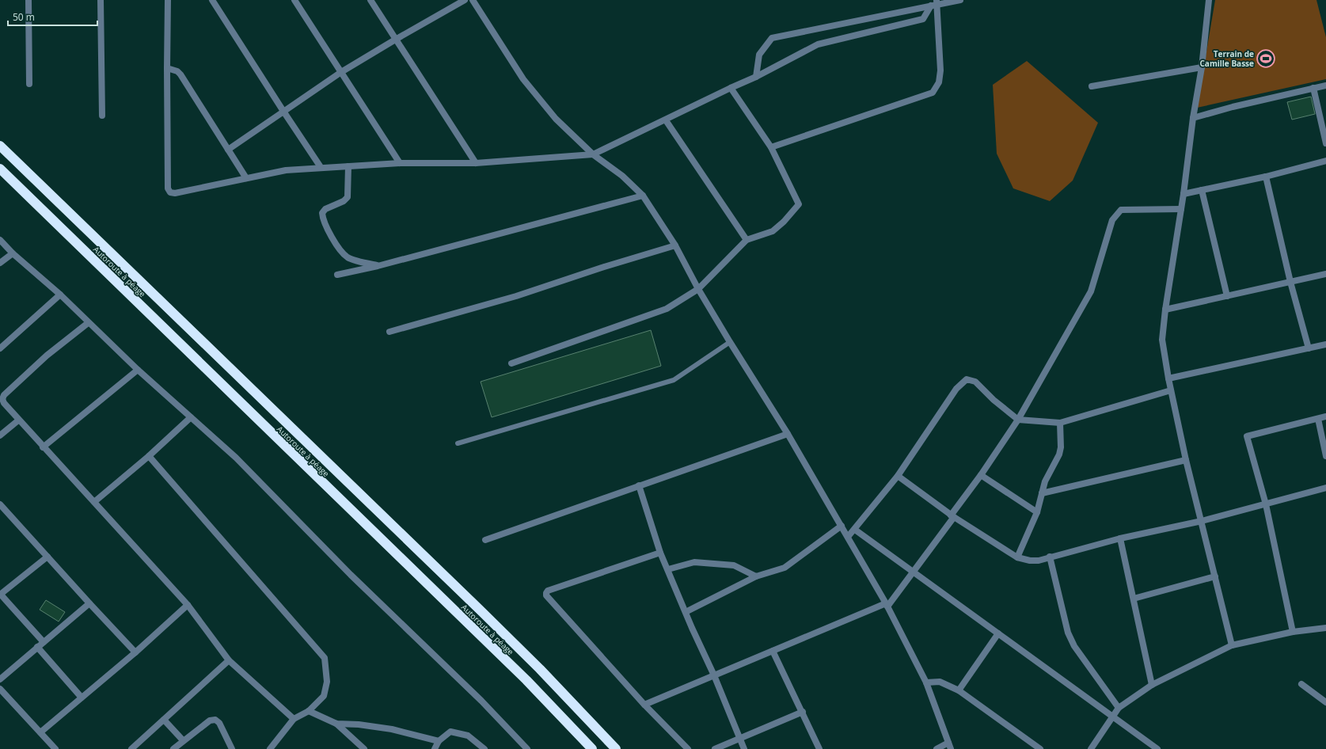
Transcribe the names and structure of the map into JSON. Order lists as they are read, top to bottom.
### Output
{
  "streets": {
    "highway": ["Autoroute à péage"]
  },
  "places": {
    "sports": ["Terrain de Camille Basse"]
  },
  "scale_bar": "50 m"
}
